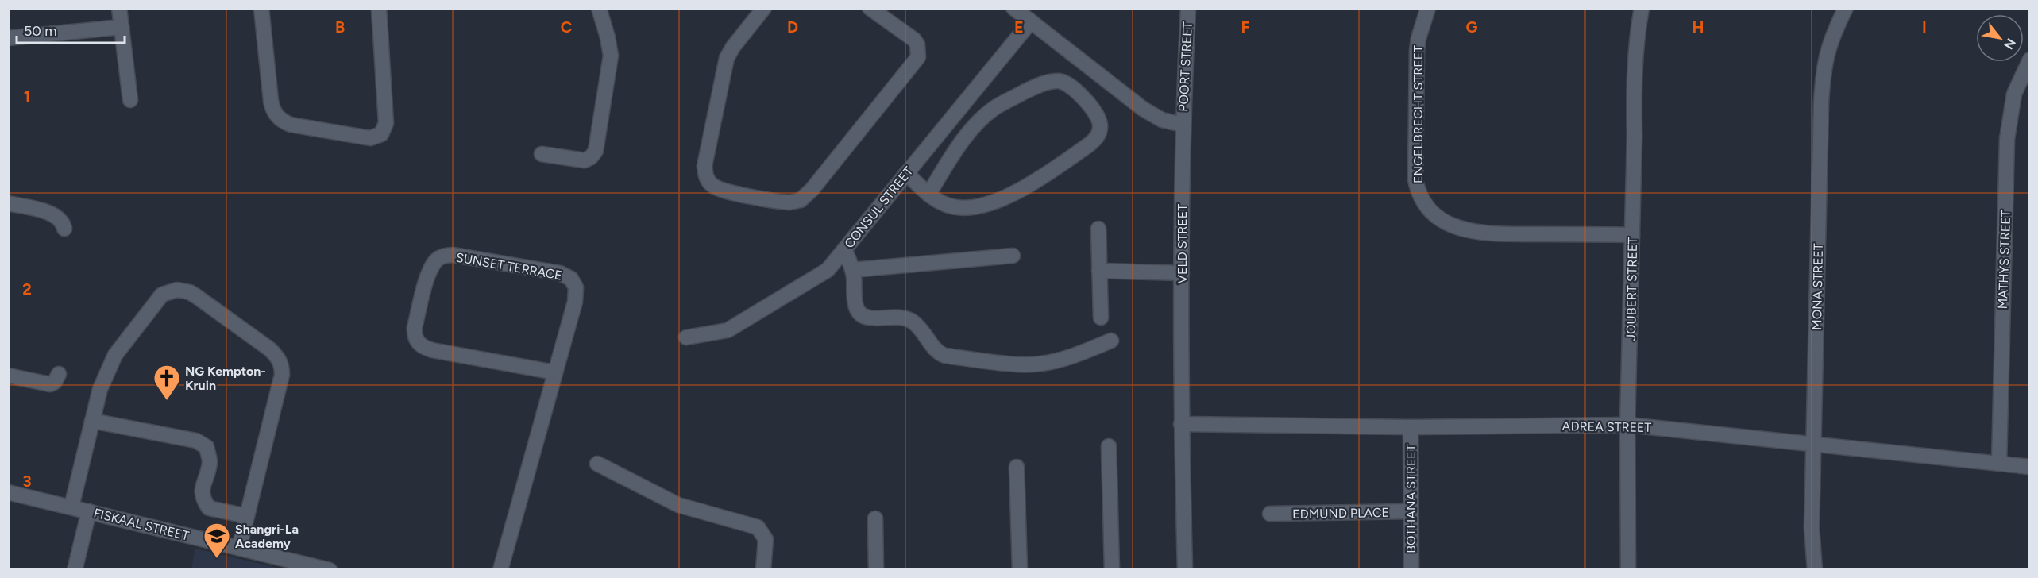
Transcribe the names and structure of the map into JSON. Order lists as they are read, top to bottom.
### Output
{
  "streets": {
    "street": [
      "POORT STREET",
      "ENGELBRECHT STREET",
      "CONSUL STREET",
      "VELD STREET",
      "MATHYS STREET",
      "SUNSET TERRACE",
      "MONA STREET",
      "JOUBERT STREET",
      "ADREA STREET",
      "BOTHANA STREET",
      "EDMUND PLACE",
      "FISKAAL STREET"
    ]
  },
  "crossings": [
    ["POORT STREET", "VELD STREET"],
    ["ENGELBRECHT STREET", "JOUBERT STREET"],
    ["VELD STREET", "ADREA STREET"],
    ["MATHYS STREET", "ADREA STREET"],
    ["MONA STREET", "ADREA STREET"],
    ["JOUBERT STREET", "ADREA STREET"],
    ["ADREA STREET", "BOTHANA STREET"],
    ["BOTHANA STREET", "EDMUND PLACE"]
  ],
  "places": {
    "church": ["NG Kempton- Kruin"],
    "school or university": ["Shangri-La Academy"]
  },
  "scale_bar": "50 m",
  "north": "bottom right",
  "grid": {
    "columns": [
      "B",
      "C",
      "D",
      "E",
      "F",
      "G",
      "H",
      "I"
    ],
    "rows": ["1", "2", "3"]
  }
}
